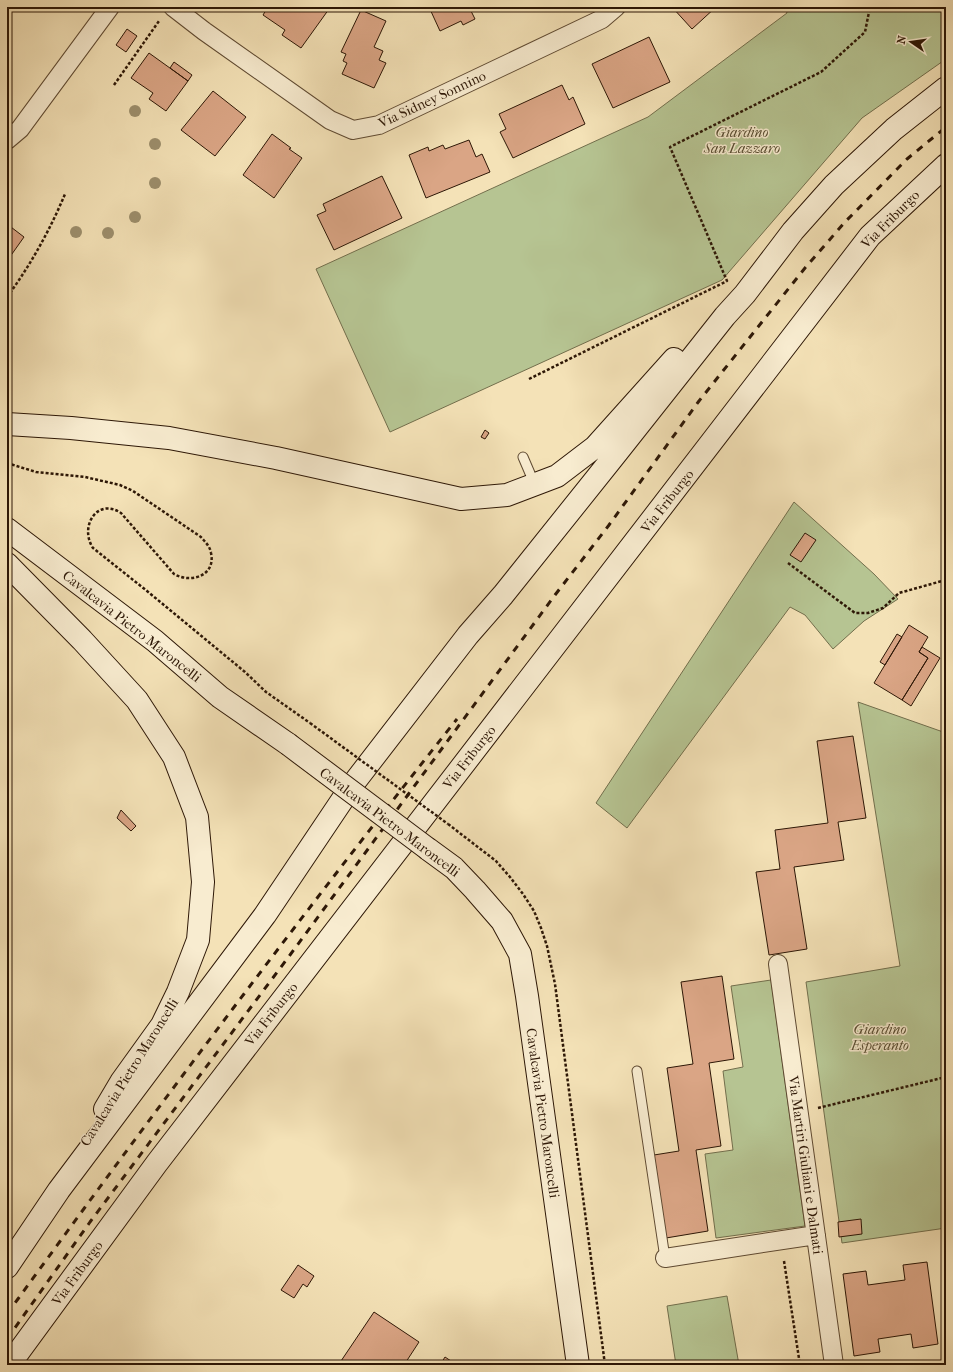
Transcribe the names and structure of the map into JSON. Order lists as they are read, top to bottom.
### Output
{
  "streets": {
    "street": [
      "Via Sidney Sonnino",
      "Via Friburgo",
      "Cavalcavia Pietro Maroncelli",
      "Via Martiri Giuliani e Dalmati"
    ]
  },
  "parks": ["Giardino San Lazzaro", "Giardino Esperanto"],
  "north": "left"
}
